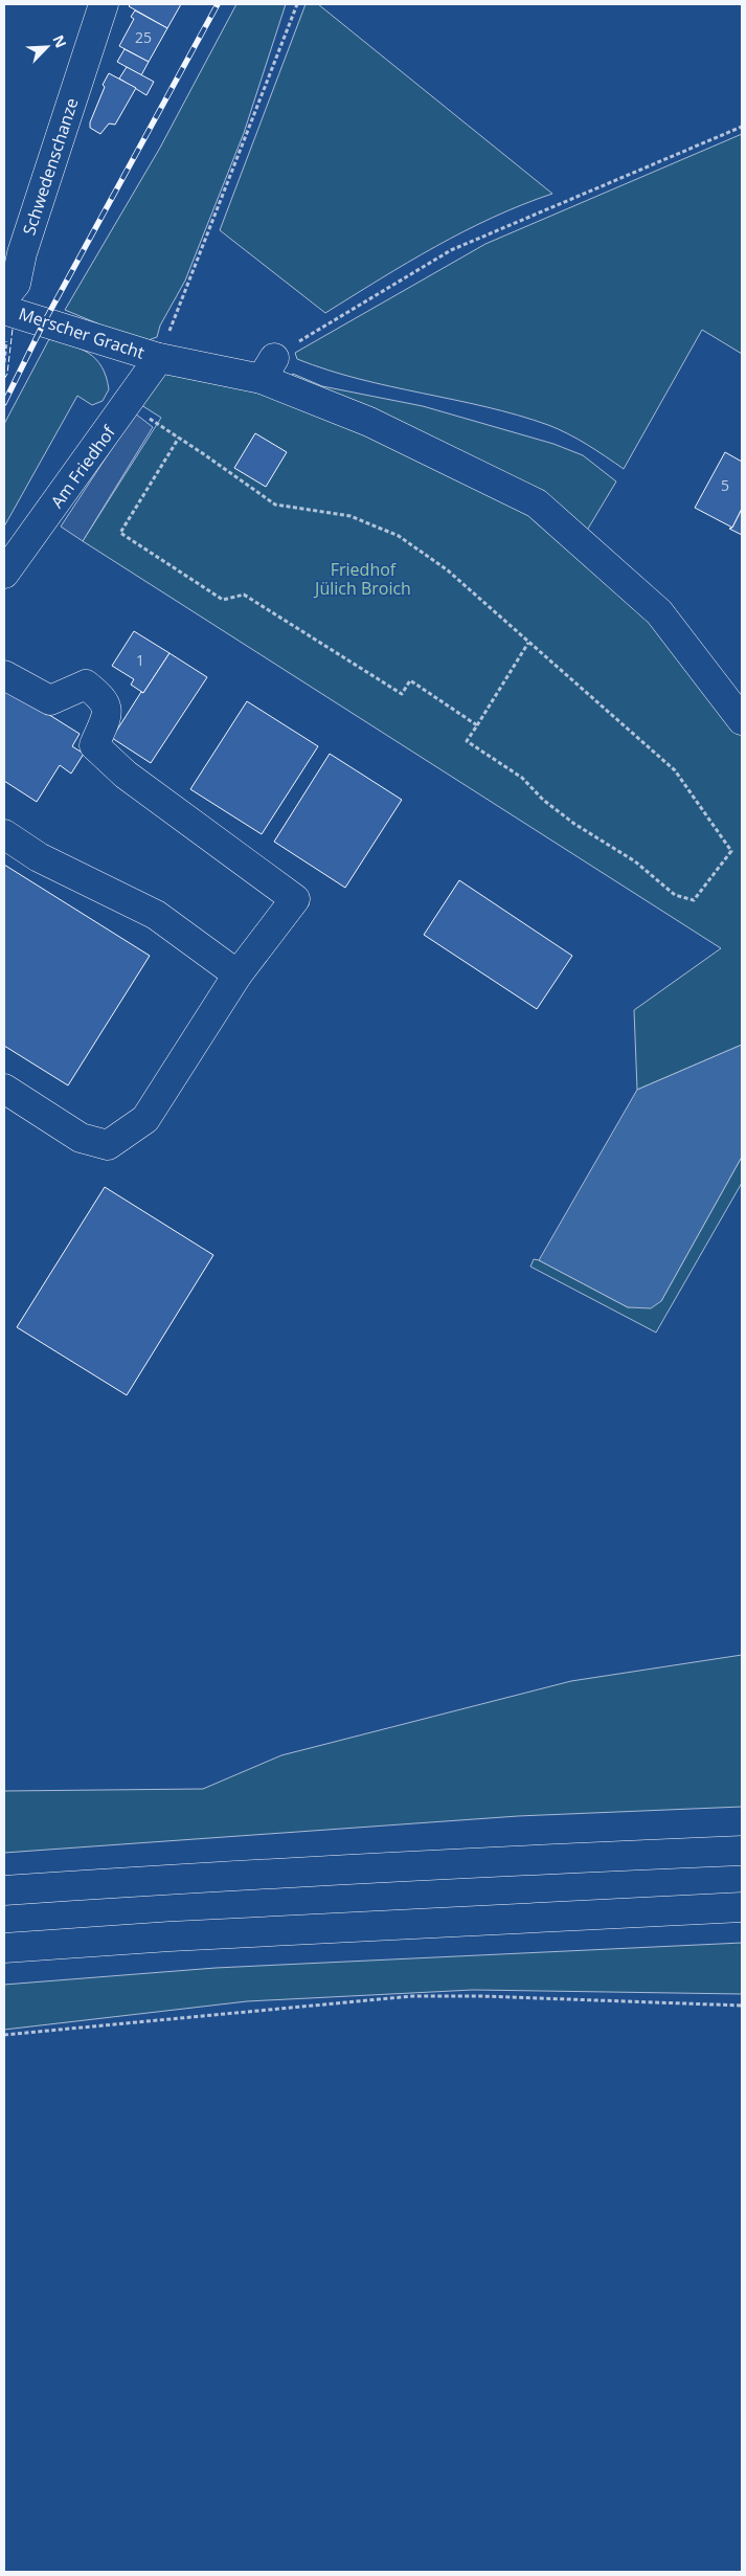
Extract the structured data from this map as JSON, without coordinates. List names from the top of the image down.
{
  "streets": {
    "main road": ["Schwedenschanze", "Merscher Gracht", "Am Friedhof"]
  },
  "crossings": [
    ["Merscher Gracht", "Am Friedhof"]
  ],
  "parks": ["Friedhof Jülich Broich"],
  "house_numbers": ["25", "5", "1"],
  "north": "top right"
}
